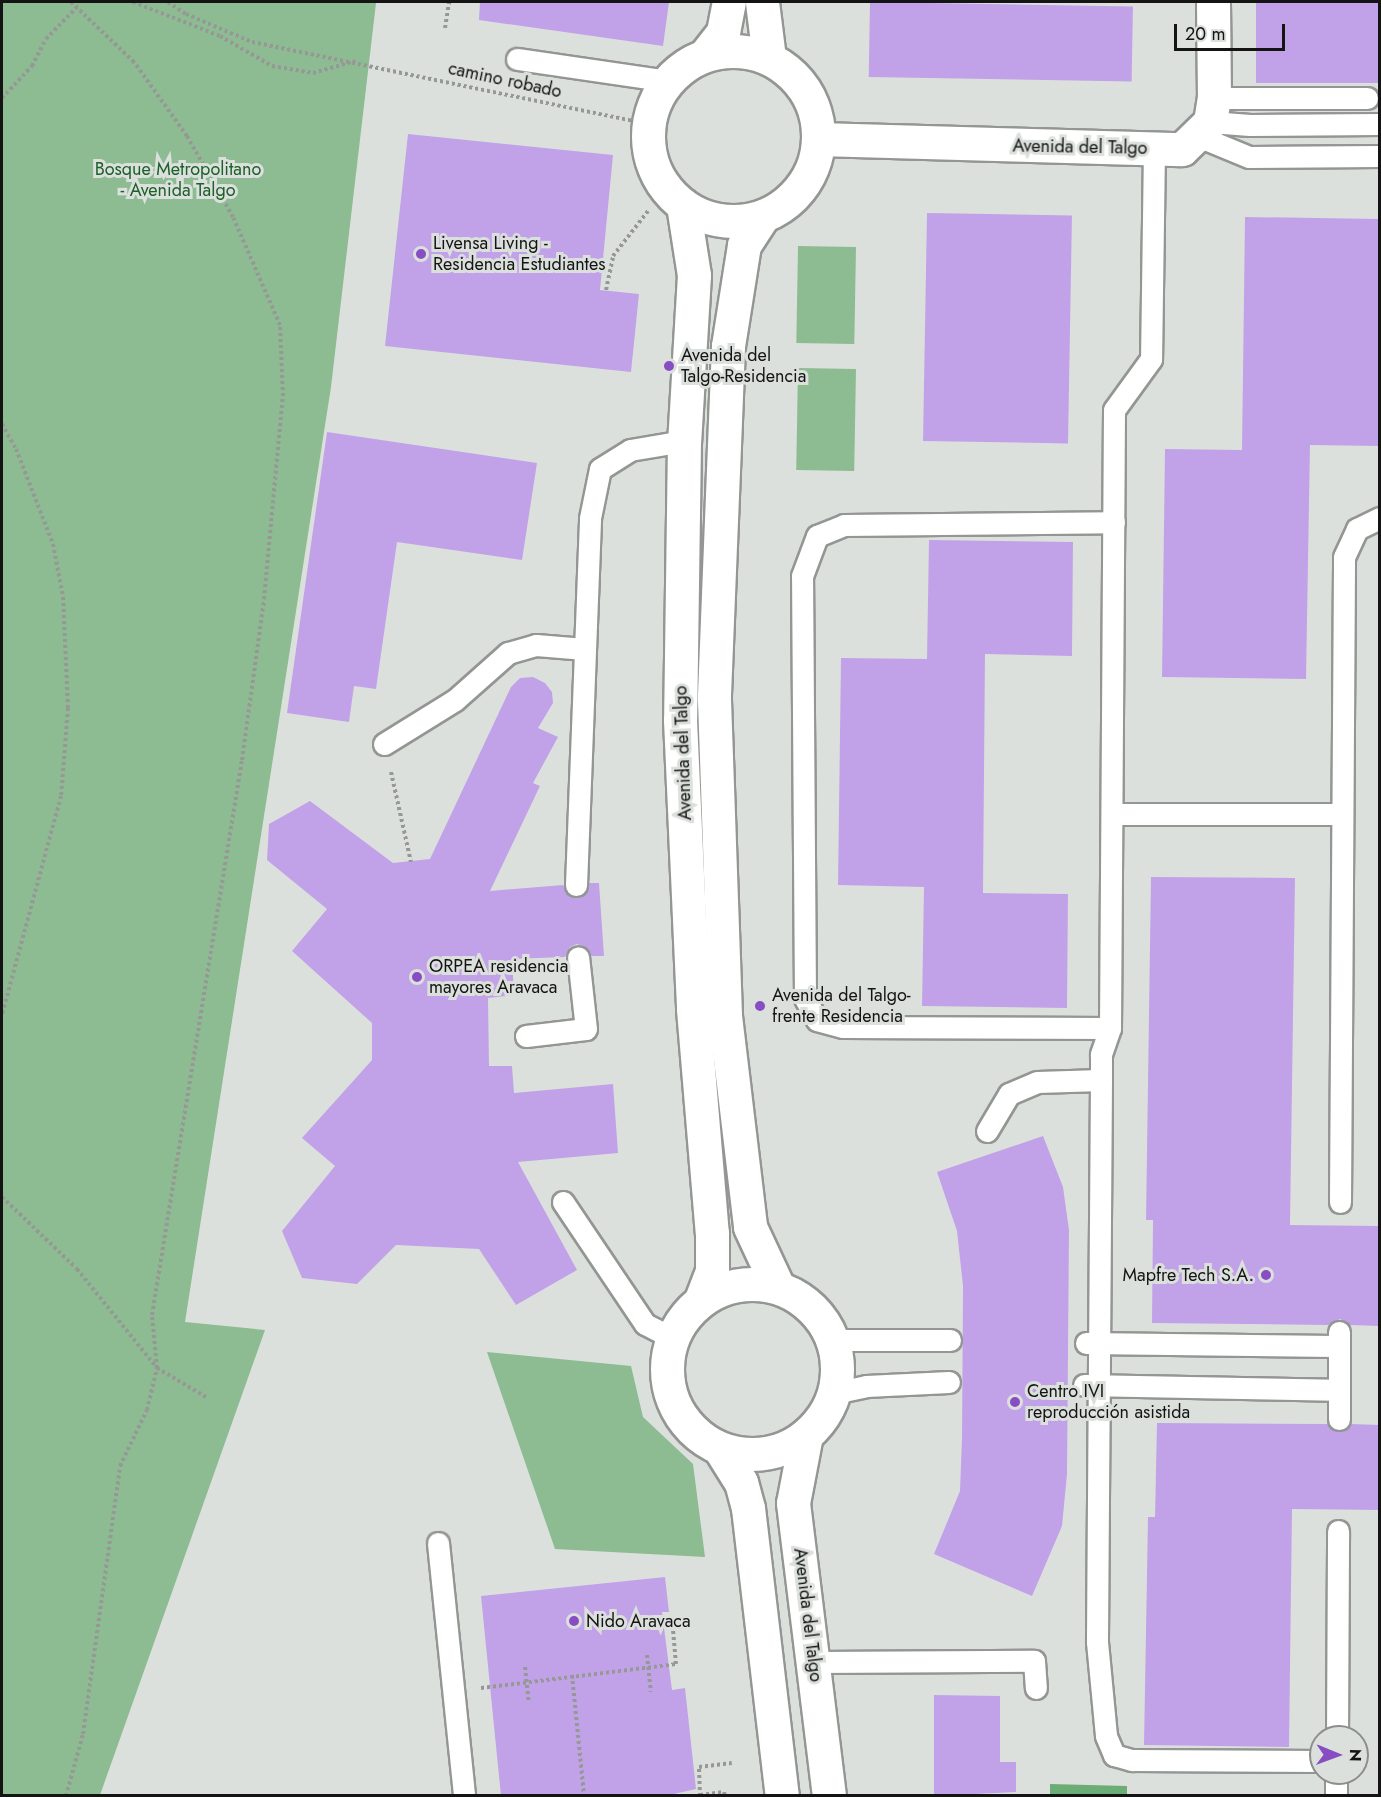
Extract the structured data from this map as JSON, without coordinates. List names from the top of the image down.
{
  "streets": {
    "street": ["Avenida del Talgo"],
    "path": ["camino robado"]
  },
  "crossings": [
    ["camino robado", "Avenida del Talgo"]
  ],
  "parks": ["Bosque Metropolitano - Avenida Talgo"],
  "places": [
    "Livensa Living - Residencia Estudiantes",
    "Avenida del Talgo-Residencia",
    "ORPEA residencia mayores Aravaca",
    "Avenida del Talgo- frente Residencia",
    "Mapfre Tech S.A.",
    "Centro IVI reproducción asistida",
    "Nido Aravaca"
  ],
  "scale_bar": "20 m",
  "north": "right"
}
